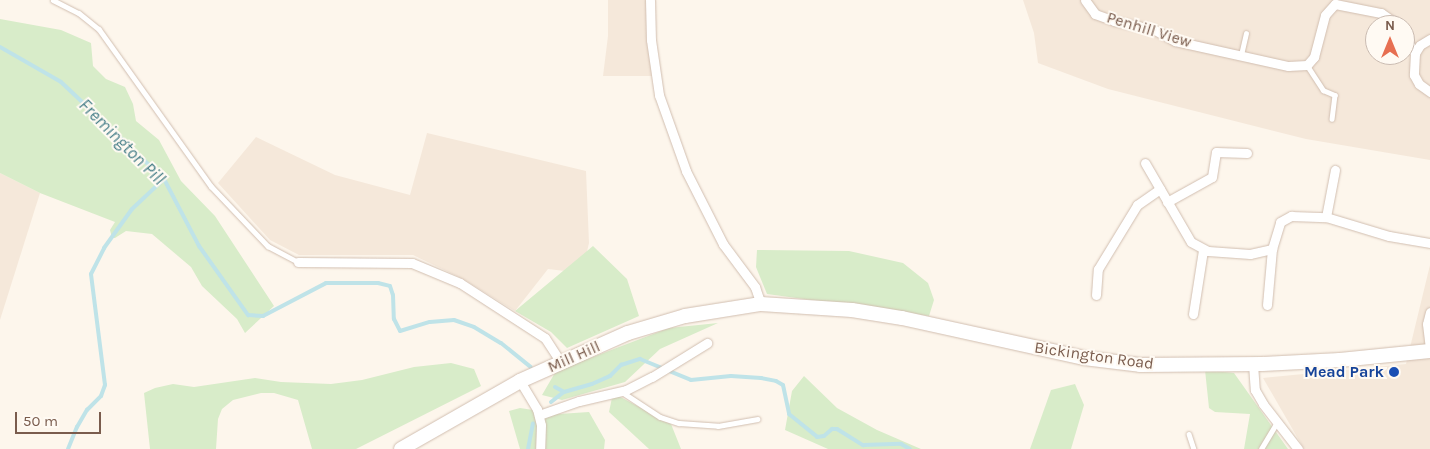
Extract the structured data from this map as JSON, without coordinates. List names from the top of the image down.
{
  "streets": {
    "main road": ["Bickington Road", "Mill Hill"],
    "street": ["Penhill View"]
  },
  "crossings": [
    ["Bickington Road", "Mill Hill"]
  ],
  "water": ["Fremington Pill"],
  "places": ["Mead Park"],
  "scale_bar": "50 m",
  "north": "top"
}
